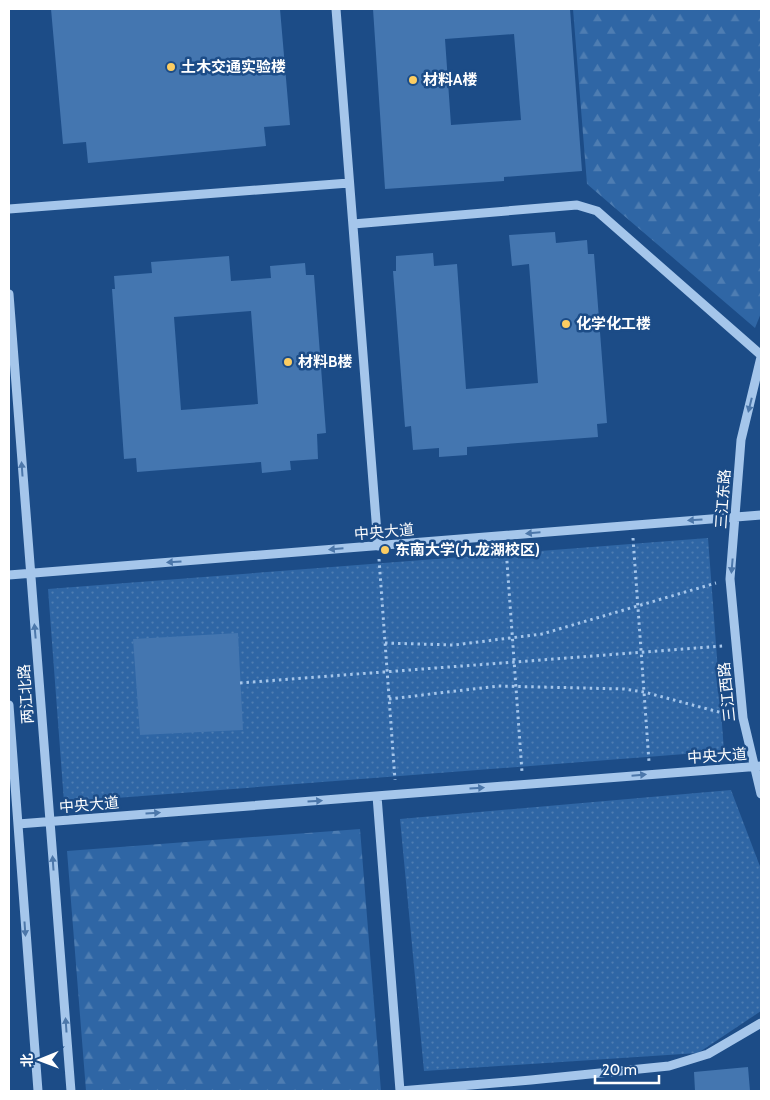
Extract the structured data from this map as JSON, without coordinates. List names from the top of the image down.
{
  "streets": {
    "street": [
      "三江东路",
      "中央大道",
      "三江西路",
      "两江北路"
    ]
  },
  "crossings": [
    ["三江东路", "中央大道"],
    ["三江东路", "三江西路"],
    ["中央大道", "三江西路"],
    ["中央大道", "两江北路"]
  ],
  "one_way": ["三江东路"],
  "places": [
    "土木交通实验楼",
    "材料A楼",
    "化学化工楼",
    "材料B楼",
    "东南大学(九龙湖校区)"
  ],
  "scale_bar": "20 m",
  "north": "left"
}
